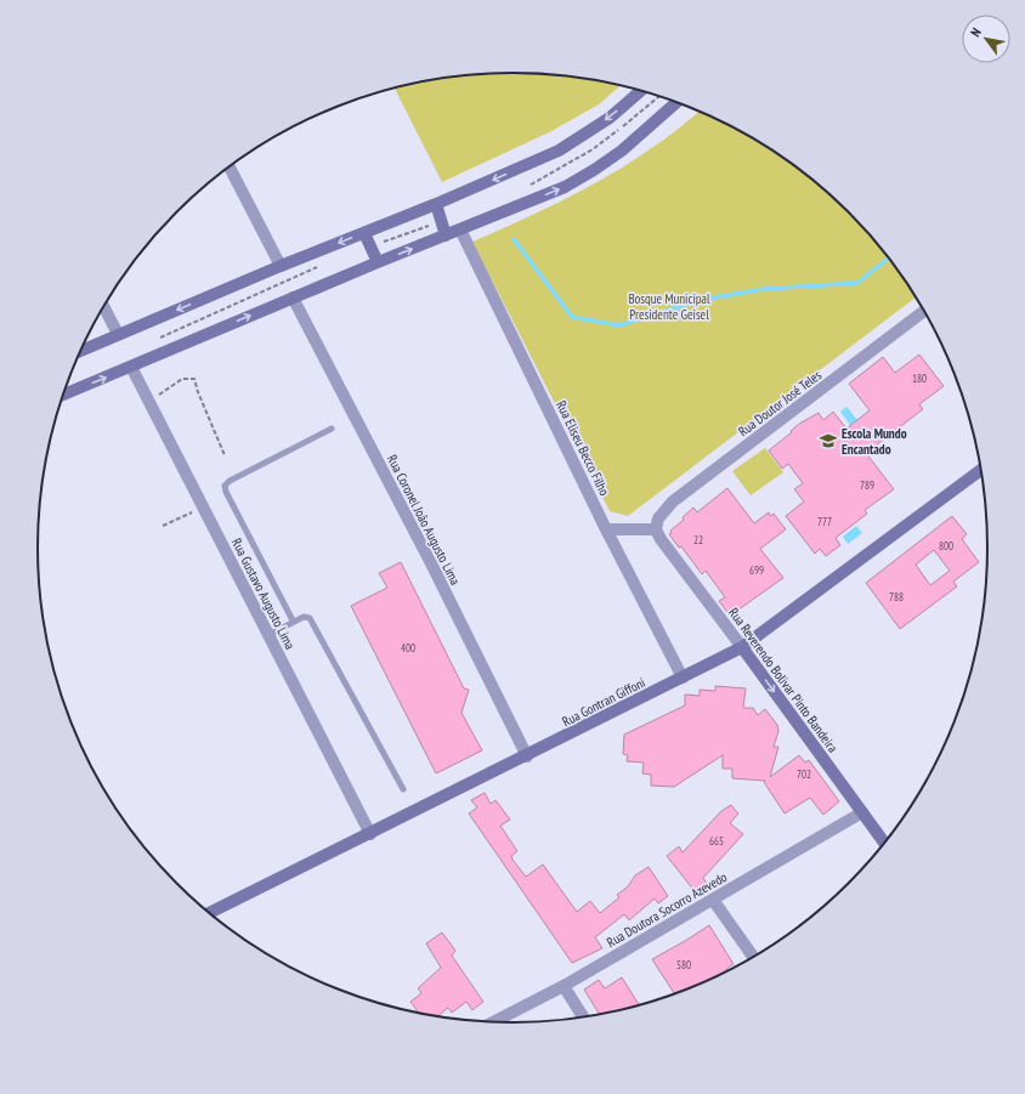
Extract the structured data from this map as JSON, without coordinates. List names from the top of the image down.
{
  "streets": {
    "main road": ["Rua Reverendo Bolivar Pinto Bandeira", "Rua Gontran Giffoni"],
    "street": [
      "Rua Doutor José Teles",
      "Rua Eliseu Becco Filho",
      "Rua Coronel João Augusto Lima",
      "Rua Gustavo Augusto Lima",
      "Rua Doutora Socorro Azevedo"
    ]
  },
  "crossings": [
    ["Rua Doutor José Teles", "Rua Reverendo Bolivar Pinto Bandeira"],
    ["Rua Eliseu Becco Filho", "Rua Gontran Giffoni"],
    ["Rua Coronel João Augusto Lima", "Rua Gontran Giffoni"],
    ["Rua Gustavo Augusto Lima", "Rua Gontran Giffoni"],
    ["Rua Reverendo Bolivar Pinto Bandeira", "Rua Gontran Giffoni"],
    ["Rua Reverendo Bolivar Pinto Bandeira", "Rua Doutora Socorro Azevedo"]
  ],
  "one_way": ["Rua Reverendo Bolivar Pinto Bandeira"],
  "parks": ["Bosque Municipal Presidente Geisel"],
  "places": {
    "school or university": ["Escola Mundo Encantado"]
  },
  "house_numbers": [
    "180",
    "789",
    "777",
    "22",
    "800",
    "699",
    "788",
    "400",
    "702",
    "665",
    "580"
  ],
  "north": "top left"
}
